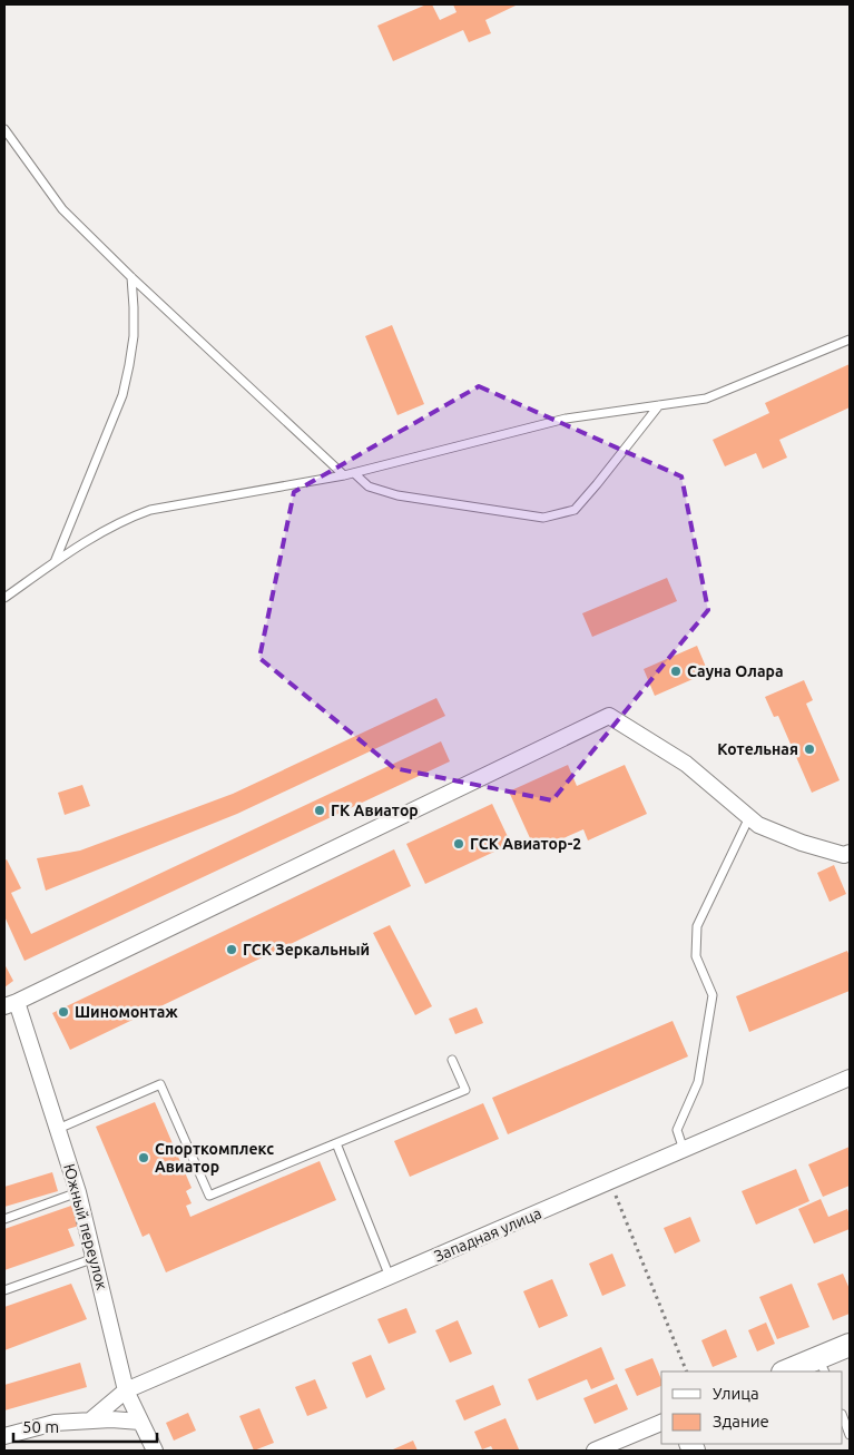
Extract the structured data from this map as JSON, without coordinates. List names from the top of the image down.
{
  "streets": {
    "street": ["Южный переулок", "Западная улица"]
  },
  "crossings": [
    ["Южный переулок", "Западная улица"]
  ],
  "places": [
    "Сауна Олара",
    "Котельная",
    "ГК Авиатор",
    "ГСК Авиатор-2",
    "ГСК Зеркальный",
    "Шиномонтаж",
    "Спорткомплекс Авиатор"
  ],
  "legend": ["Улица", "Здание"],
  "scale_bar": "50 m"
}
